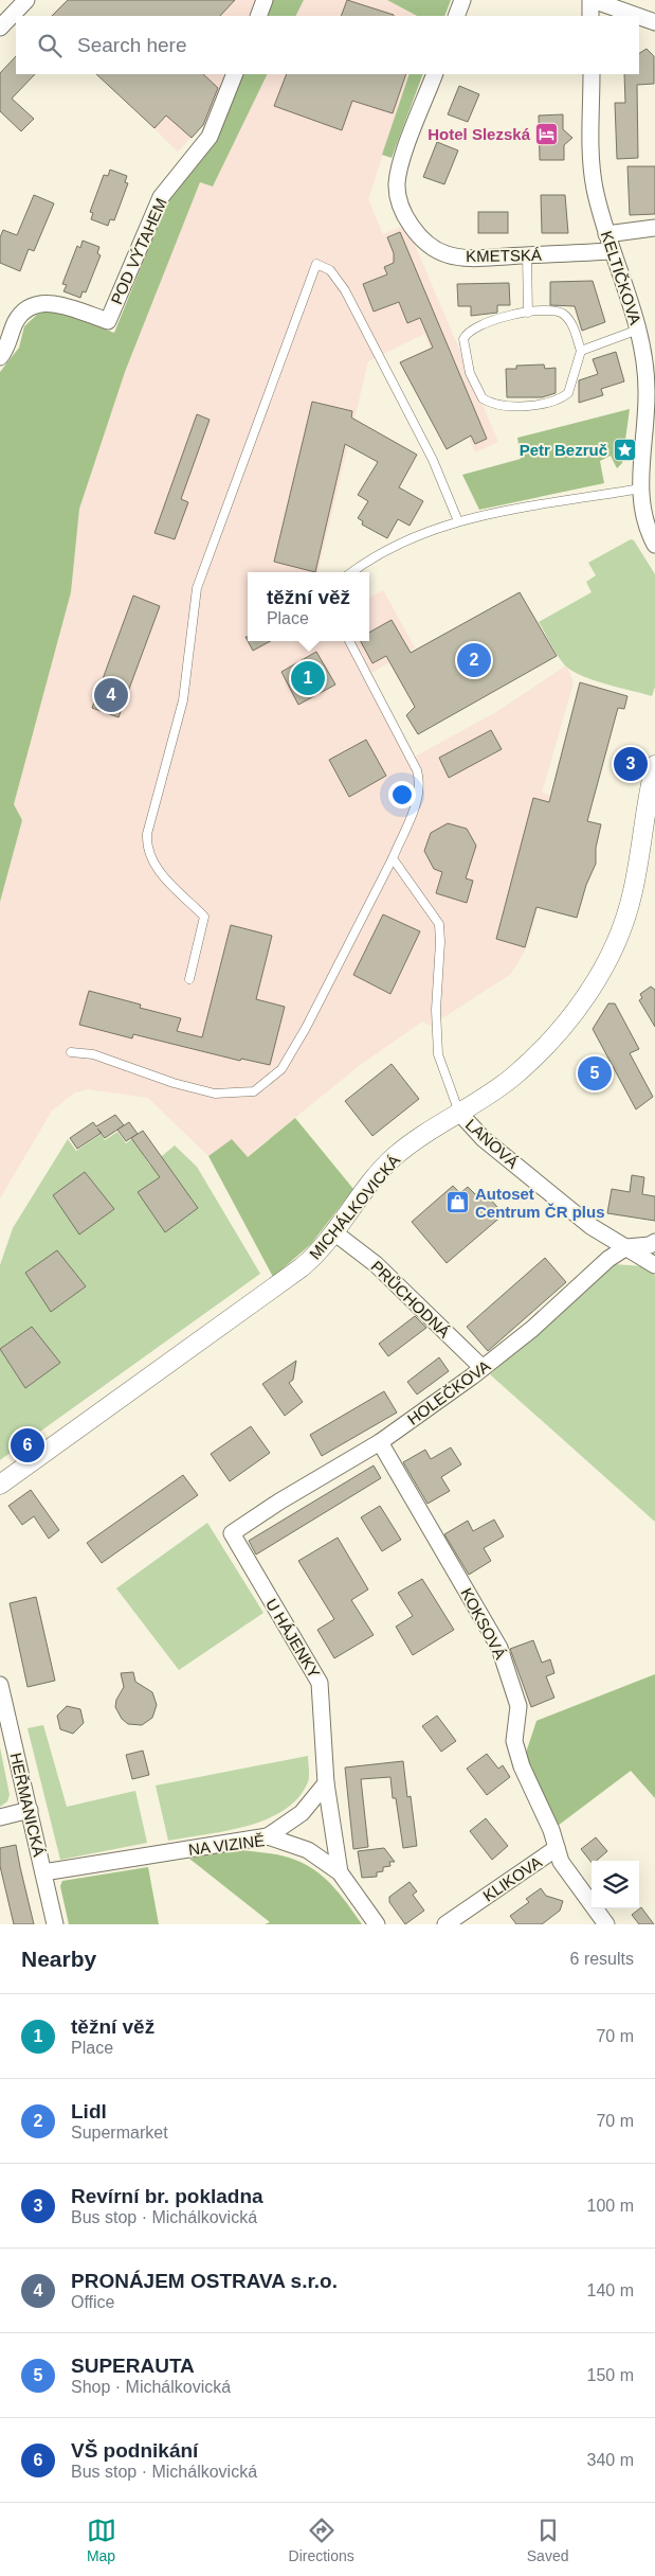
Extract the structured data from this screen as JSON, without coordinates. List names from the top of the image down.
{
  "streets": {
    "street": [
      "POD VÝTAHEM",
      "KMETSKÁ",
      "KELTIČKOVA",
      "LANOVÁ",
      "MICHÁLKOVICKÁ",
      "PRŮCHODNÁ",
      "HOLEČKOVA",
      "KOKSOVÁ",
      "U HÁJENKY",
      "HEŘMANICKÁ",
      "NA VIZINĚ",
      "KLIKOVA"
    ]
  },
  "crossings": [
    ["KMETSKÁ", "KELTIČKOVA"],
    ["LANOVÁ", "MICHÁLKOVICKÁ"],
    ["LANOVÁ", "HOLEČKOVA"],
    ["MICHÁLKOVICKÁ", "PRŮCHODNÁ"],
    ["PRŮCHODNÁ", "HOLEČKOVA"],
    ["HOLEČKOVA", "KOKSOVÁ"],
    ["HOLEČKOVA", "U HÁJENKY"],
    ["KOKSOVÁ", "KLIKOVA"],
    ["U HÁJENKY", "NA VIZINĚ"],
    ["HEŘMANICKÁ", "NA VIZINĚ"]
  ],
  "places": {
    "hotel": ["Hotel Slezská"],
    "place": ["Petr Bezruč"],
    "shop": ["Autoset Centrum ČR plus"]
  },
  "page": {
    "search": "Search here",
    "popup": ["těžní věž", "Place"],
    "pins": [
      "2",
      "1",
      "4",
      "3",
      "5",
      "6"
    ],
    "heading": ["Nearby", "6 results"],
    "list": [
      {
        "mark": "1",
        "name": "těžní věž",
        "note": "Place",
        "value": "70 m"
      },
      {
        "mark": "2",
        "name": "Lidl",
        "note": "Supermarket",
        "value": "70 m"
      },
      {
        "mark": "3",
        "name": "Revírní br. pokladna",
        "note": "Bus stop · Michálkovická",
        "value": "100 m"
      },
      {
        "mark": "4",
        "name": "PRONÁJEM OSTRAVA s.r.o.",
        "note": "Office",
        "value": "140 m"
      },
      {
        "mark": "5",
        "name": "SUPERAUTA",
        "note": "Shop · Michálkovická",
        "value": "150 m"
      },
      {
        "mark": "6",
        "name": "VŠ podnikání",
        "note": "Bus stop · Michálkovická",
        "value": "340 m"
      }
    ],
    "nav": ["Map", "Directions", "Saved"]
  }
}
